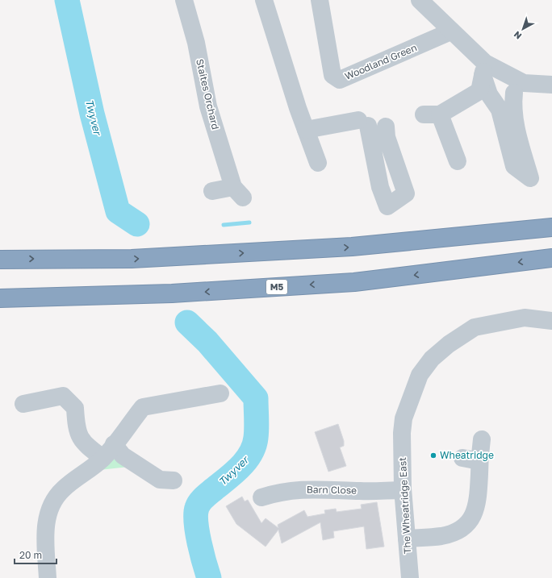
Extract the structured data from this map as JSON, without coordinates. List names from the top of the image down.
{
  "streets": {
    "highway": ["M5"],
    "street": [
      "Woodland Green",
      "Staites Orchard",
      "Barn Close",
      "The Wheatridge East"
    ]
  },
  "crossings": [
    ["Barn Close", "The Wheatridge East"]
  ],
  "water": ["Twyver"],
  "places": ["Wheatridge"],
  "scale_bar": "20 m",
  "north": "bottom left"
}
